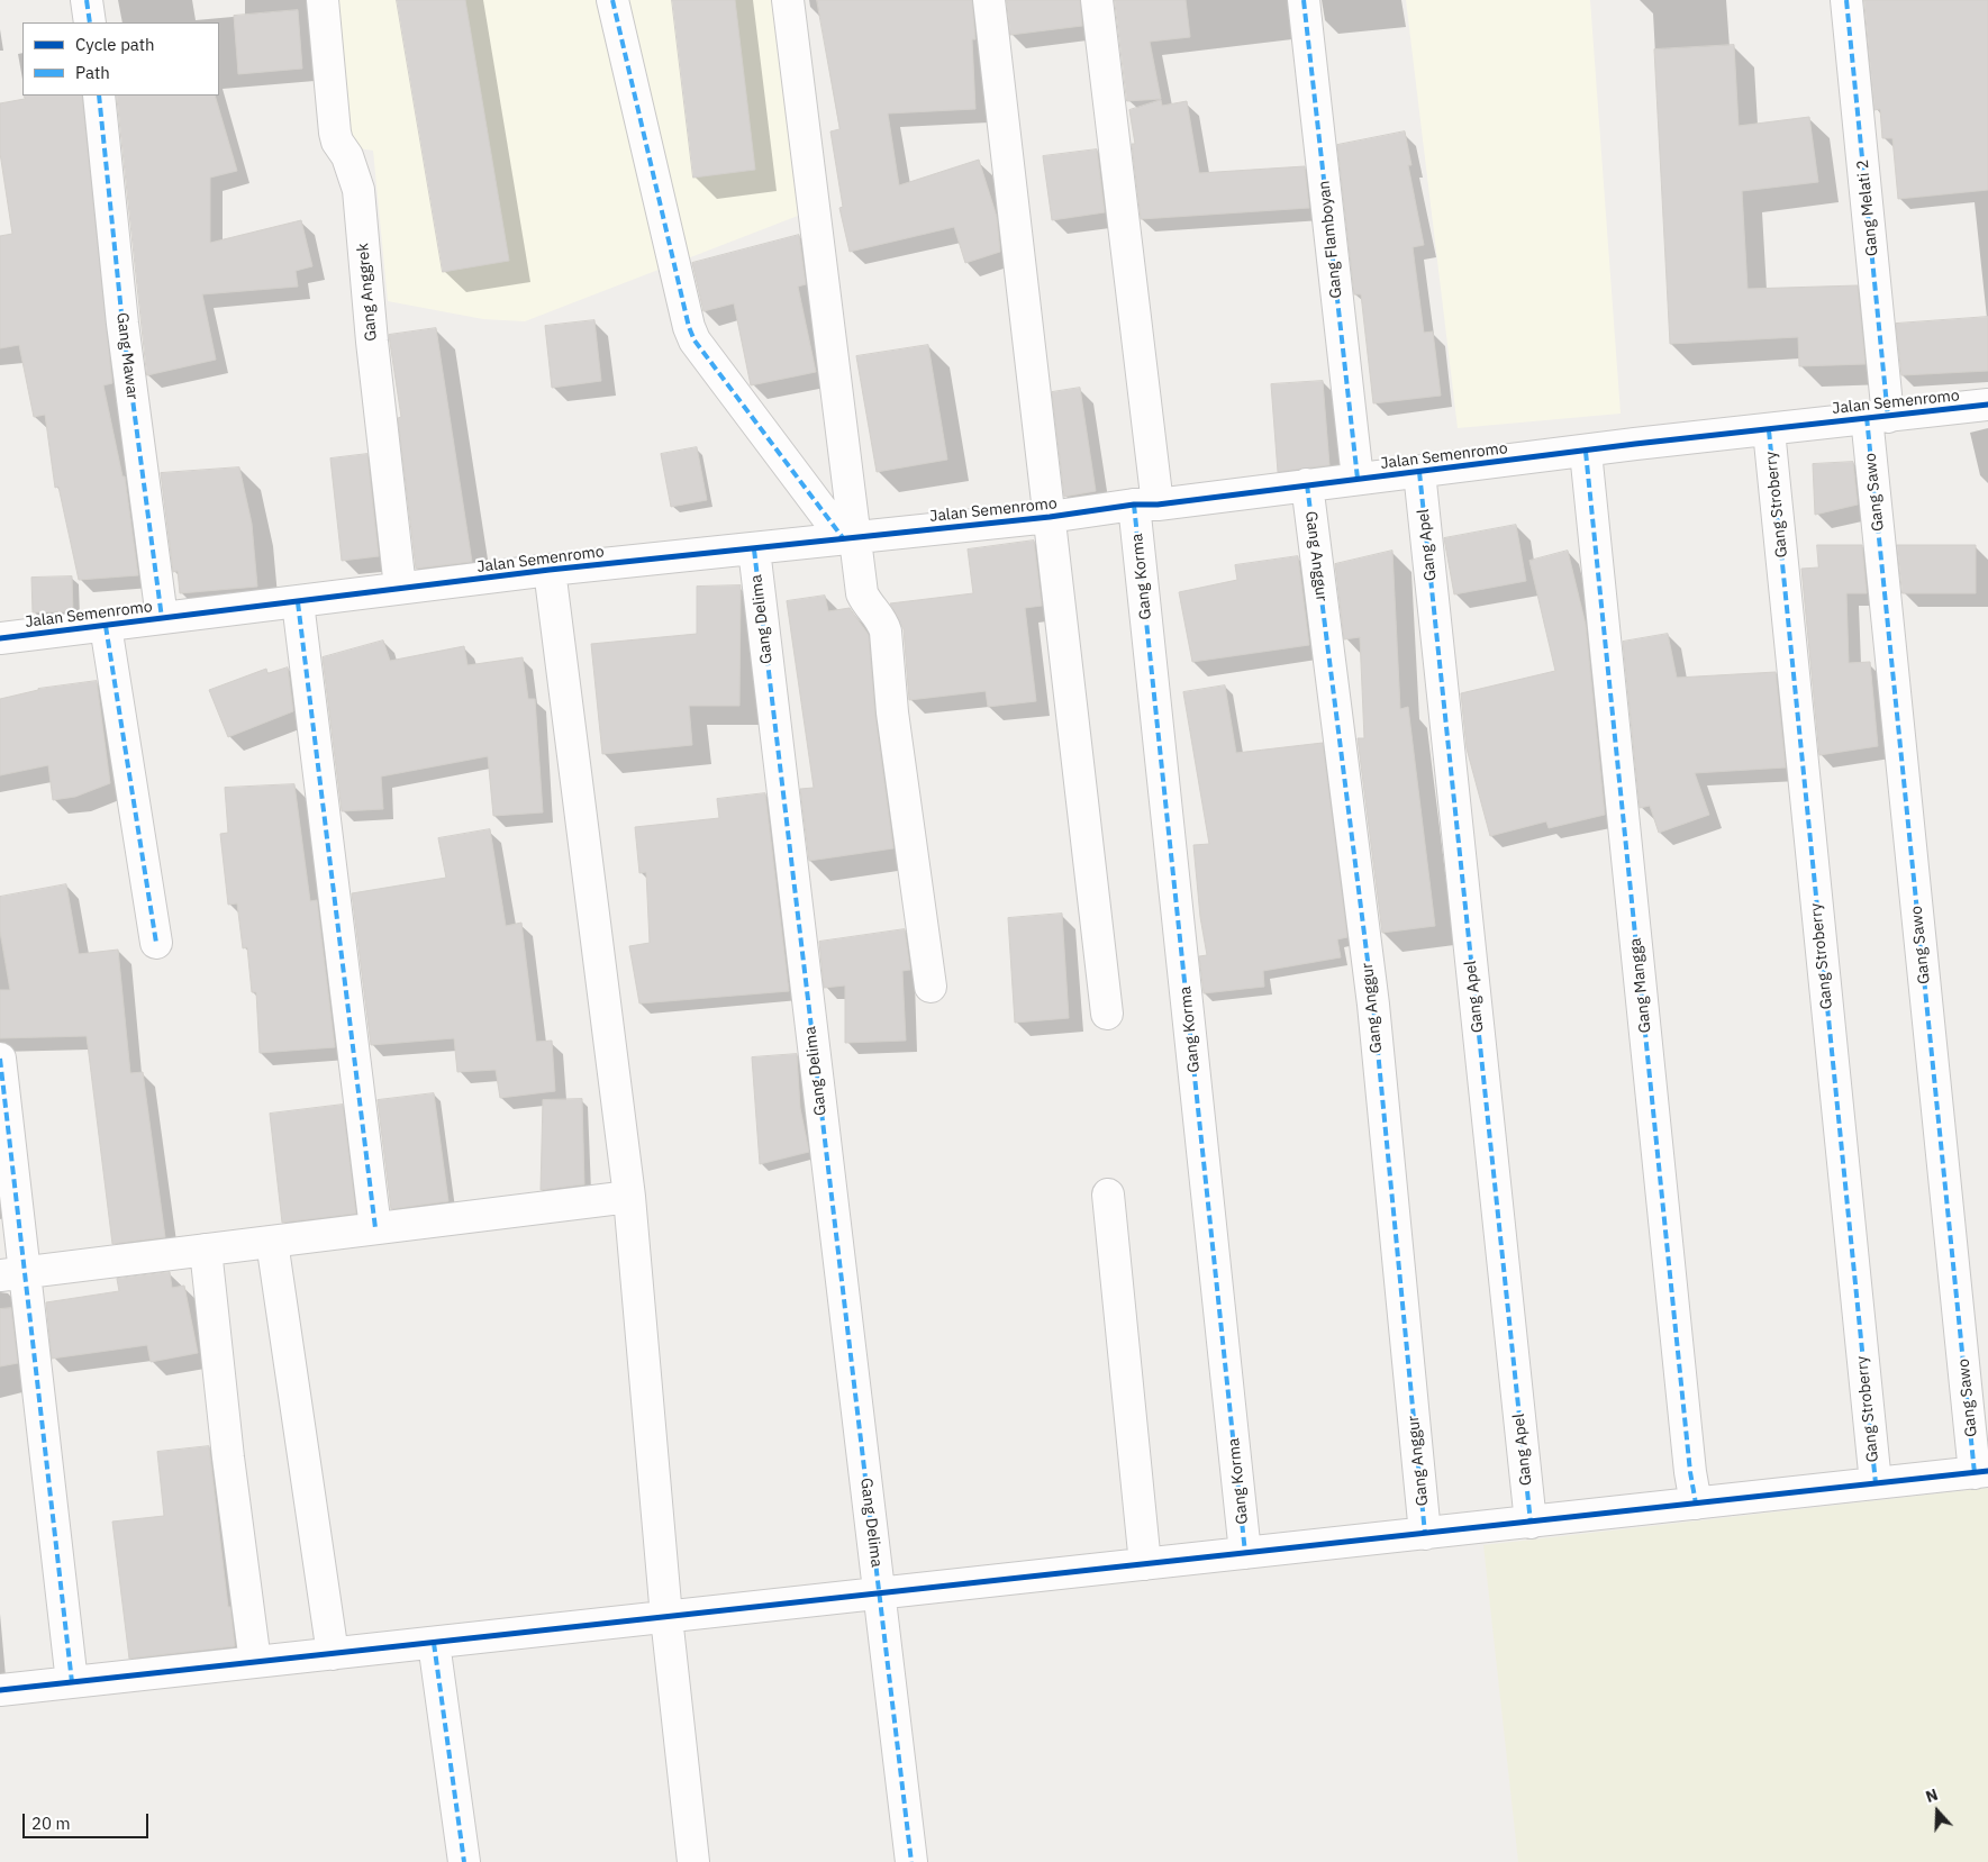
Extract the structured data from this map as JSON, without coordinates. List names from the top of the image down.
{
  "streets": {
    "street": [
      "Gang Melati 2",
      "Gang Flamboyan",
      "Gang Anggrek",
      "Gang Mawar",
      "Jalan Semenromo",
      "Gang Sawo",
      "Gang Stroberry",
      "Gang Apel",
      "Gang Anggur",
      "Gang Korma",
      "Gang Delima",
      "Gang Mangga"
    ]
  },
  "crossings": [
    ["Gang Melati 2", "Jalan Semenromo"],
    ["Gang Melati 2", "Gang Sawo"],
    ["Gang Flamboyan", "Jalan Semenromo"],
    ["Gang Anggrek", "Jalan Semenromo"],
    ["Gang Mawar", "Jalan Semenromo"],
    ["Jalan Semenromo", "Gang Sawo"],
    ["Jalan Semenromo", "Gang Stroberry"],
    ["Jalan Semenromo", "Gang Apel"],
    ["Jalan Semenromo", "Gang Anggur"],
    ["Jalan Semenromo", "Gang Korma"],
    ["Jalan Semenromo", "Gang Delima"],
    ["Jalan Semenromo", "Gang Mangga"]
  ],
  "legend": ["Cycle path", "Path"],
  "scale_bar": "20 m",
  "north": "top"
}
